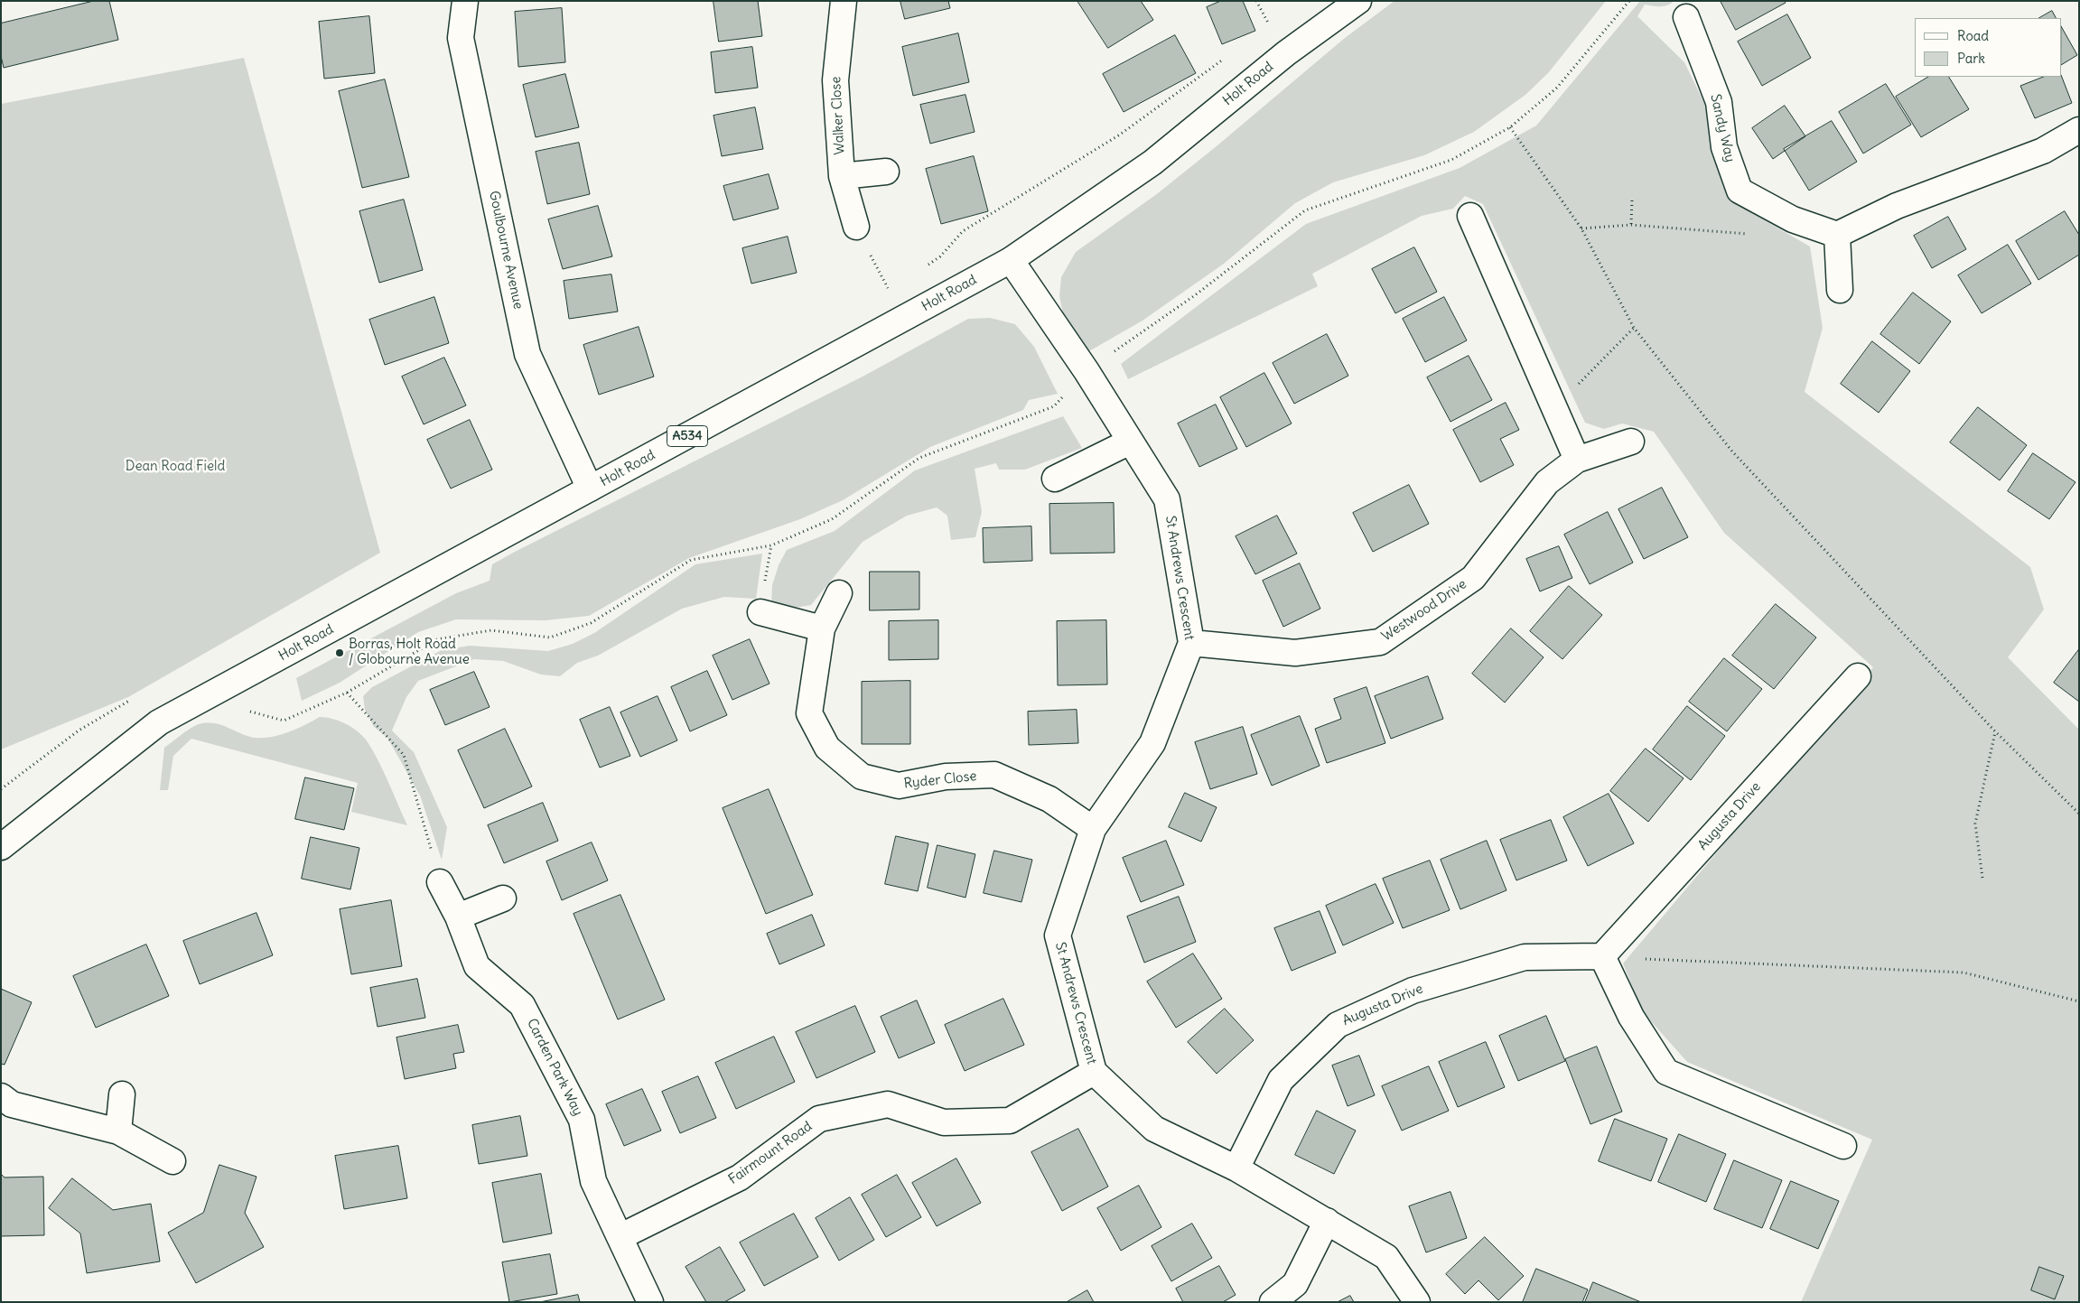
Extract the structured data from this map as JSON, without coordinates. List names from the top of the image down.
{
  "streets": {
    "street": [
      "Holt Road",
      "Walker Close",
      "Sandy Way",
      "Goulbourne Avenue",
      "A534",
      "St Andrews Crescent",
      "Westwood Drive",
      "Ryder Close",
      "Augusta Drive",
      "Carden Park Way",
      "Fairmount Road"
    ]
  },
  "crossings": [
    ["Holt Road", "Goulbourne Avenue"],
    ["Holt Road", "St Andrews Crescent"],
    ["St Andrews Crescent", "Westwood Drive"],
    ["St Andrews Crescent", "Ryder Close"],
    ["St Andrews Crescent", "Augusta Drive"],
    ["St Andrews Crescent", "Fairmount Road"],
    ["Carden Park Way", "Fairmount Road"]
  ],
  "parks": ["Dean Road Field"],
  "places": ["Borras, Holt Road / Globourne Avenue"],
  "legend": ["Road", "Park"]
}
